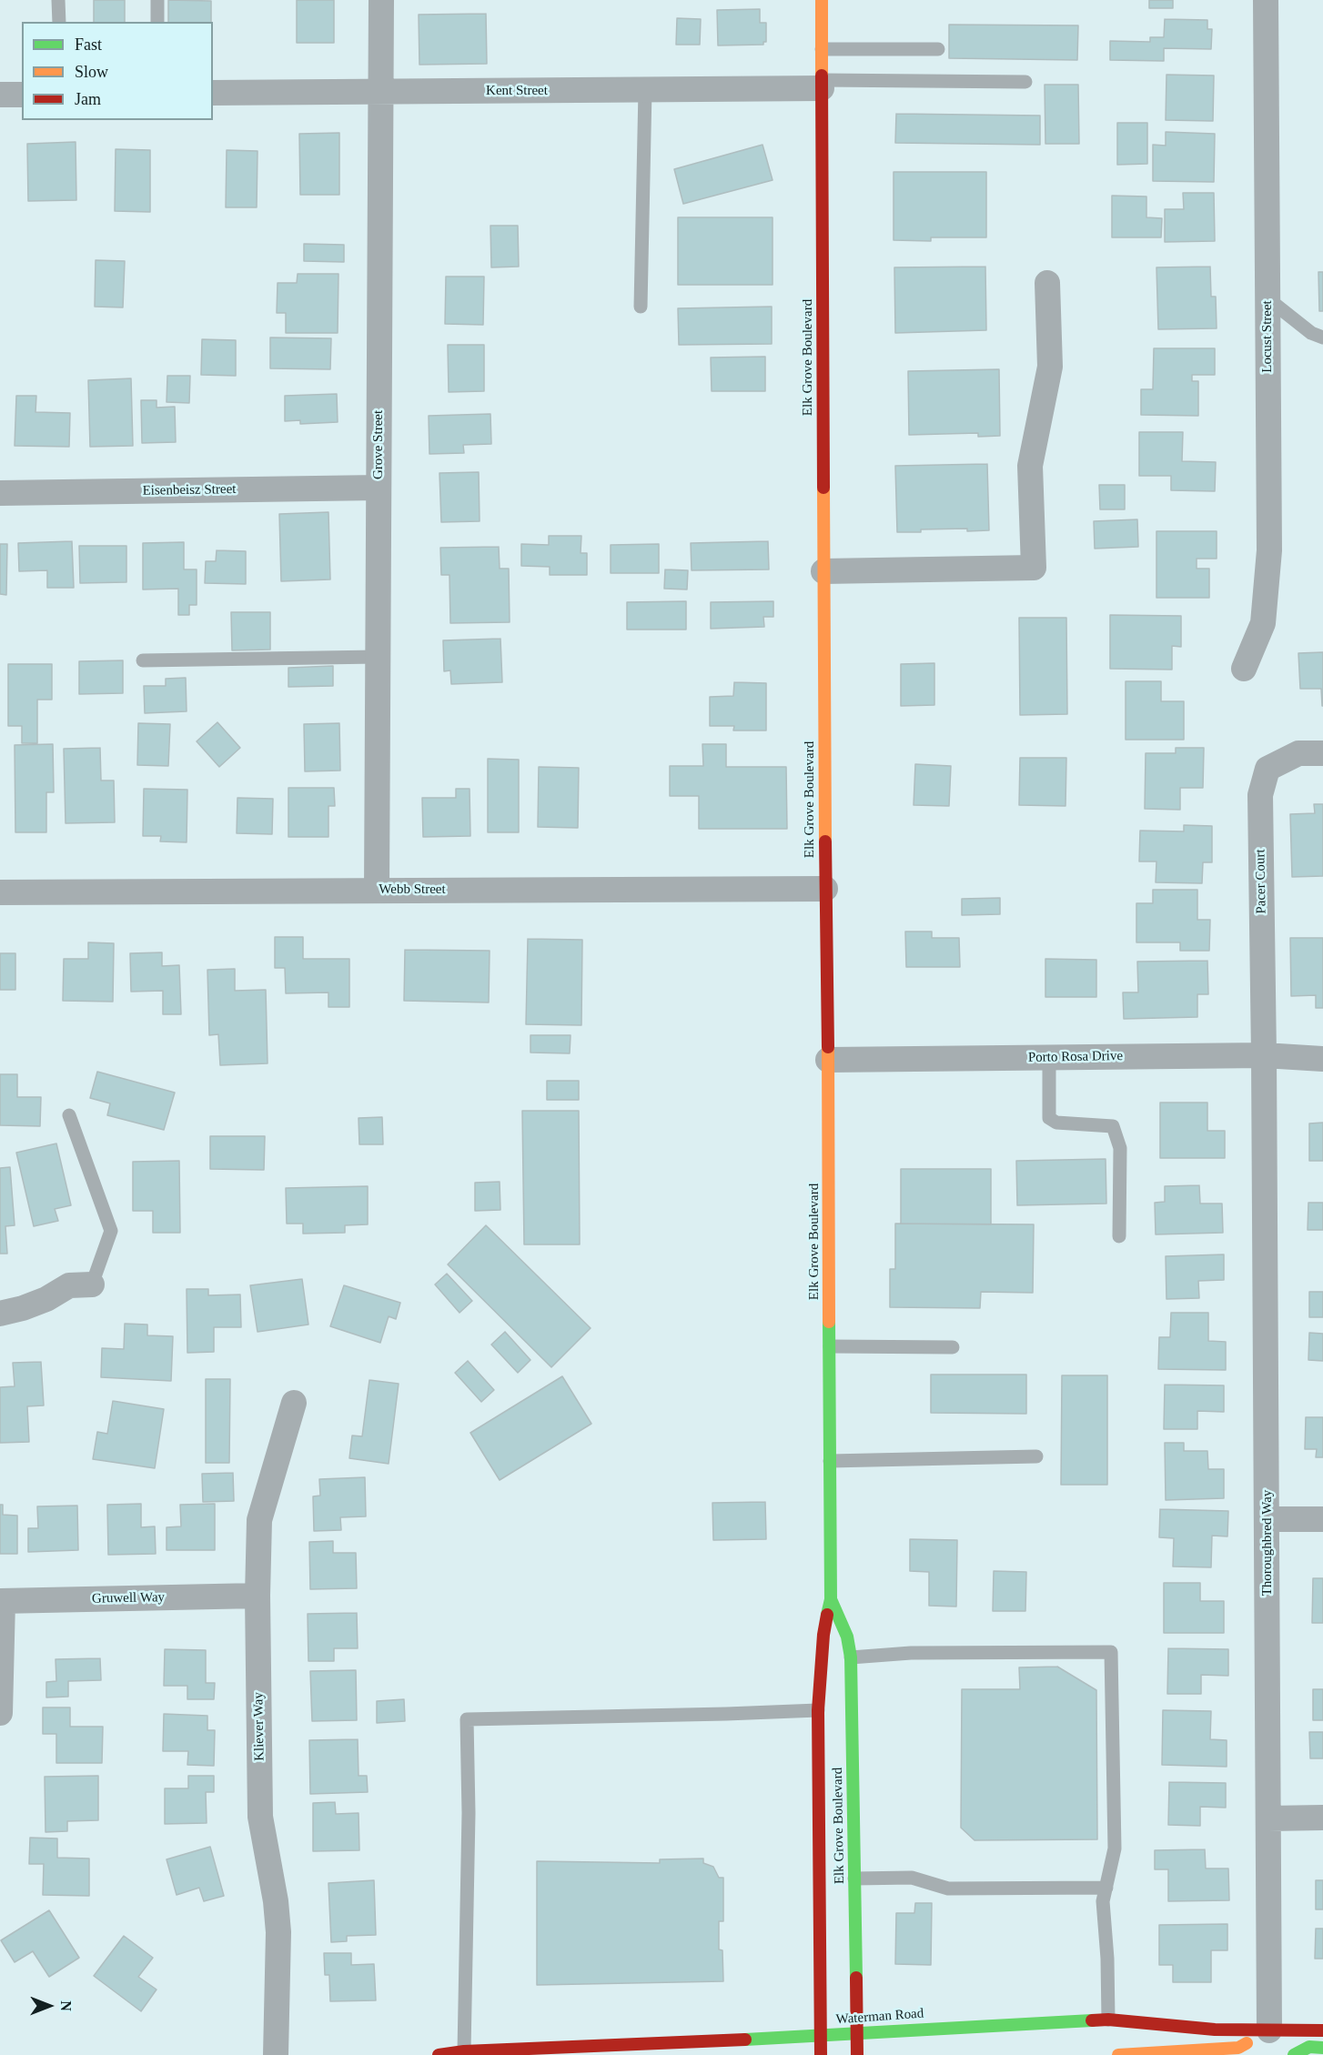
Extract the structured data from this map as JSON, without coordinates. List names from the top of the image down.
{
  "streets": {
    "main road": ["Elk Grove Boulevard", "Waterman Road"],
    "street": [
      "Kent Street",
      "Locust Street",
      "Grove Street",
      "Eisenbeisz Street",
      "Pacer Court",
      "Webb Street",
      "Porto Rosa Drive",
      "Thoroughbred Way",
      "Gruwell Way",
      "Kliever Way"
    ]
  },
  "crossings": [
    ["Kent Street", "Elk Grove Boulevard"],
    ["Kent Street", "Grove Street"],
    ["Elk Grove Boulevard", "Webb Street"],
    ["Elk Grove Boulevard", "Porto Rosa Drive"],
    ["Elk Grove Boulevard", "Waterman Road"],
    ["Grove Street", "Eisenbeisz Street"],
    ["Grove Street", "Webb Street"],
    ["Pacer Court", "Porto Rosa Drive"],
    ["Pacer Court", "Thoroughbred Way"],
    ["Porto Rosa Drive", "Thoroughbred Way"],
    ["Thoroughbred Way", "Waterman Road"],
    ["Gruwell Way", "Kliever Way"]
  ],
  "legend": ["Fast", "Slow", "Jam"],
  "north": "right"
}
